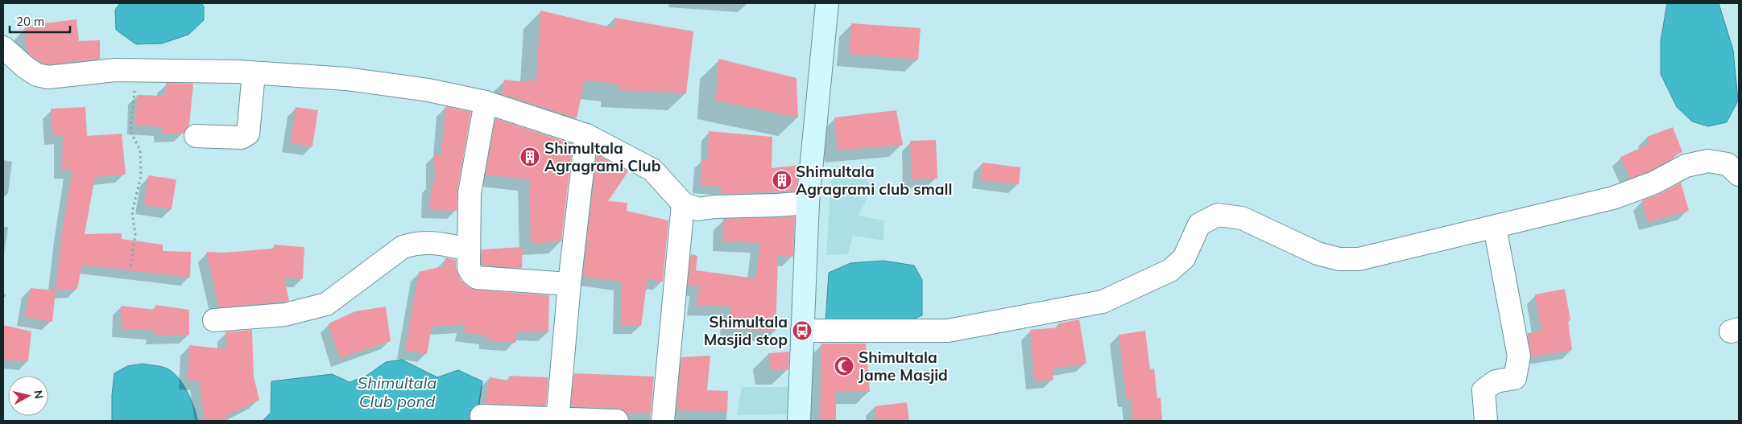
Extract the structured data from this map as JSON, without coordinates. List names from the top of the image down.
{
  "water": ["Shimultala Club pond"],
  "places": {
    "building": ["Shimultala Agragrami Club", "Shimultala Agragrami club small"],
    "bus stop": ["Shimultala Masjid stop"],
    "mosque": ["Shimultala Jame Masjid"]
  },
  "scale_bar": "20 m",
  "north": "right"
}
